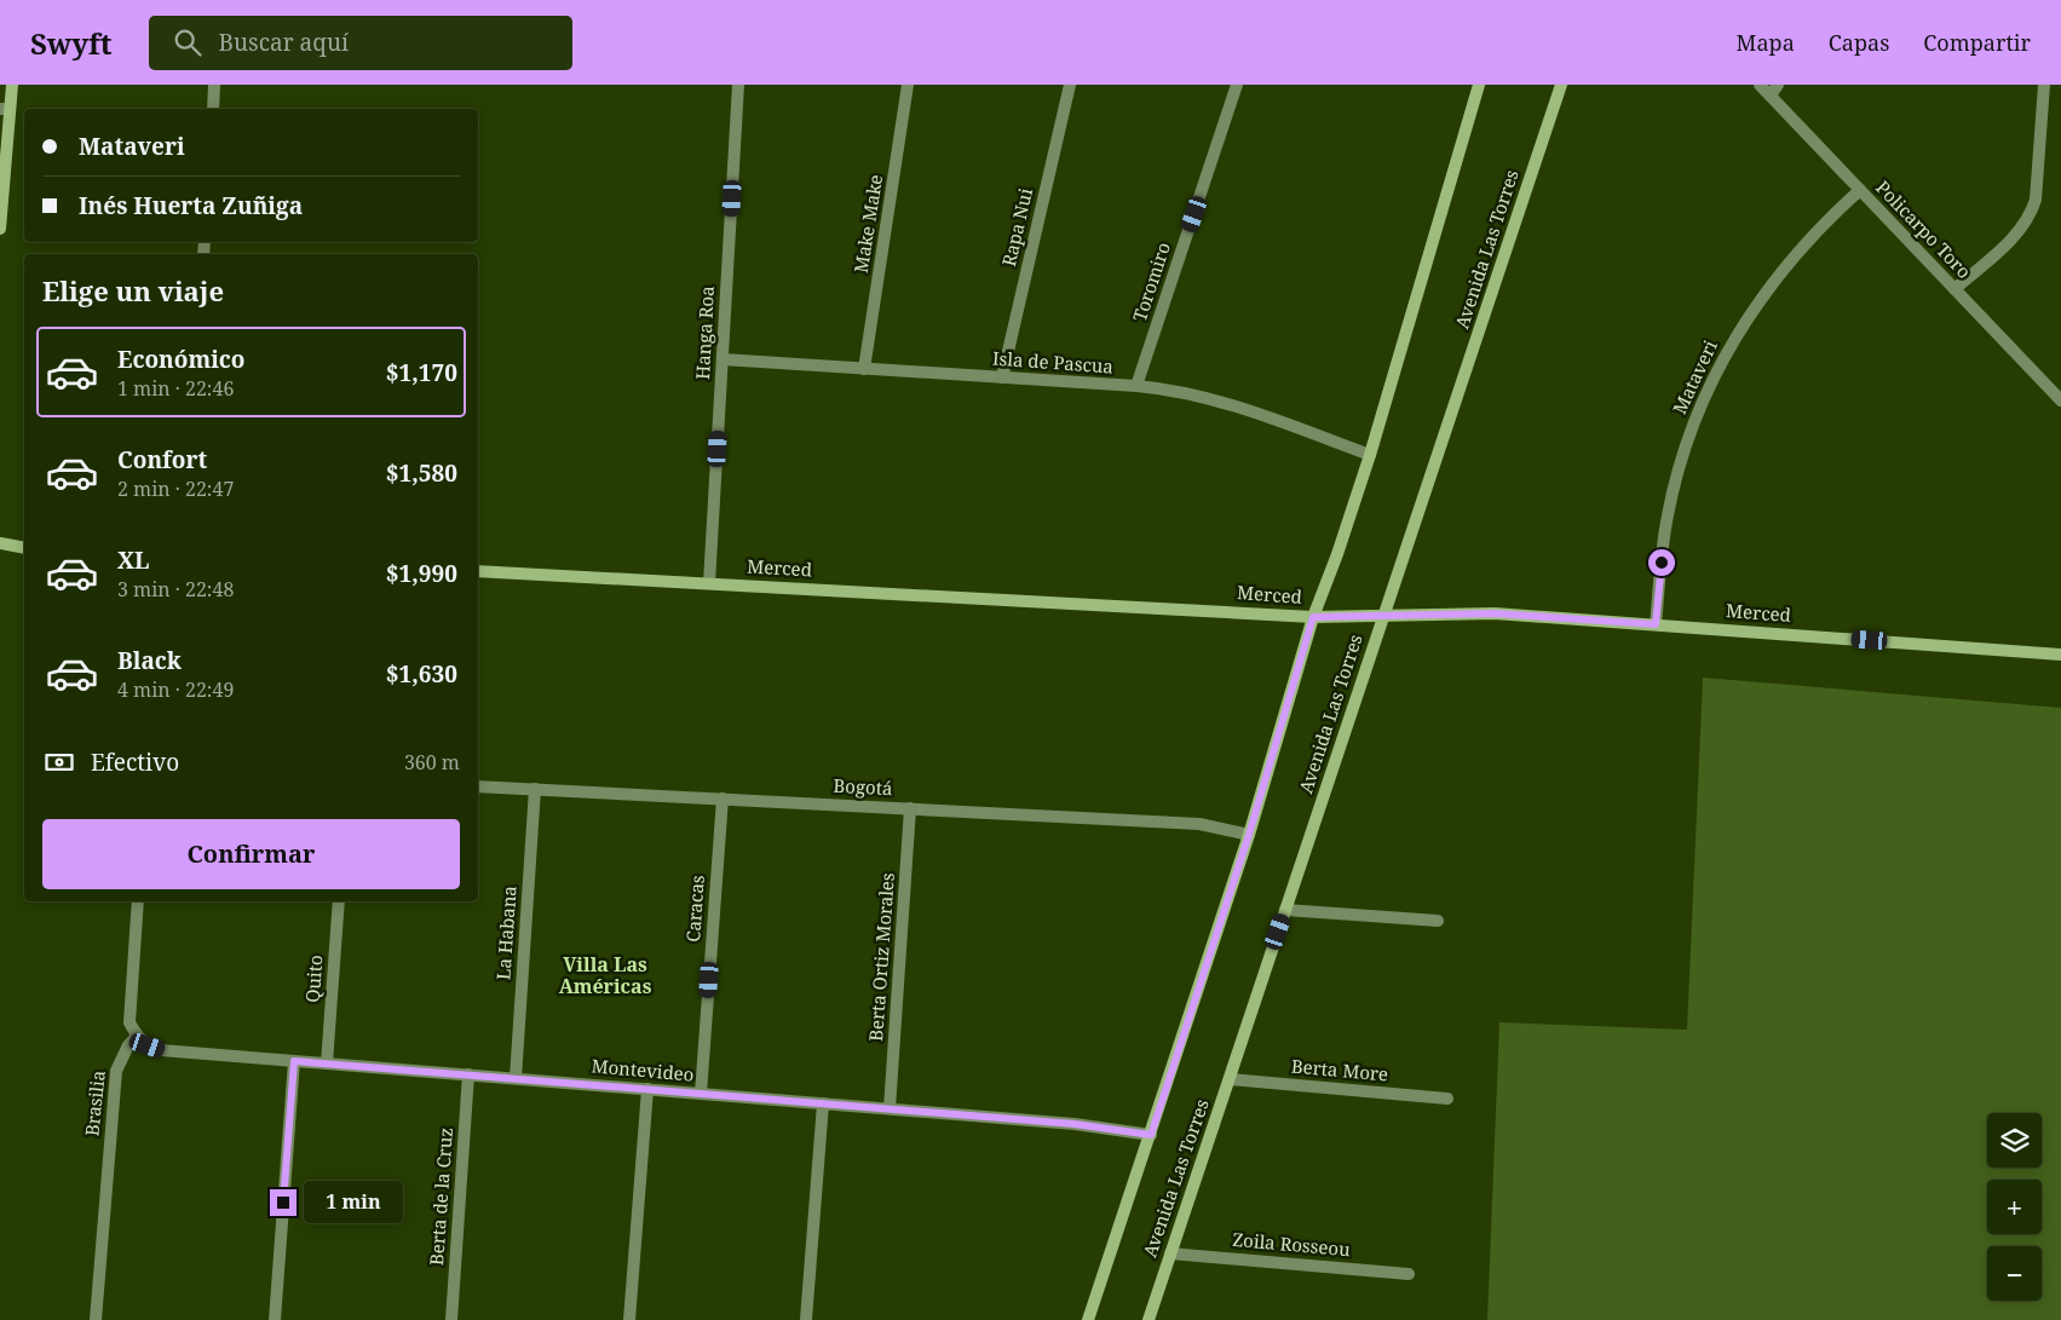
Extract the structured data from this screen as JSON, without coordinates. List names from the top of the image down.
{
  "streets": {
    "main road": ["Avenida Las Torres", "Merced"],
    "street": [
      "Make Make",
      "Rapa Nui",
      "Policarpo Toro",
      "Toromiro",
      "Hanga Roa",
      "Isla de Pascua",
      "Mataveri",
      "Bogotá",
      "Caracas",
      "La Habana",
      "Berta Ortiz Morales",
      "Quito",
      "Montevideo",
      "Berta More",
      "Brasilia",
      "Berta de la Cruz",
      "Zoila Rosseou"
    ]
  },
  "crossings": [
    ["Make Make", "Isla de Pascua"],
    ["Rapa Nui", "Isla de Pascua"],
    ["Policarpo Toro", "Mataveri"],
    ["Avenida Las Torres", "Isla de Pascua"],
    ["Avenida Las Torres", "Merced"],
    ["Avenida Las Torres", "Bogotá"],
    ["Avenida Las Torres", "Montevideo"],
    ["Avenida Las Torres", "Berta More"],
    ["Avenida Las Torres", "Zoila Rosseou"],
    ["Toromiro", "Isla de Pascua"],
    ["Hanga Roa", "Isla de Pascua"],
    ["Hanga Roa", "Merced"],
    ["Mataveri", "Merced"],
    ["Bogotá", "Caracas"],
    ["Bogotá", "La Habana"],
    ["Bogotá", "Berta Ortiz Morales"],
    ["Caracas", "Montevideo"],
    ["La Habana", "Montevideo"],
    ["Berta Ortiz Morales", "Montevideo"],
    ["Quito", "Montevideo"],
    ["Montevideo", "Brasilia"],
    ["Montevideo", "Berta de la Cruz"]
  ],
  "districts": ["Villa Las Américas"],
  "page": {
    "header": "Swyft",
    "search": "Buscar aquí",
    "nav": ["Mapa", "Capas", "Compartir"],
    "banner": ["Mataveri", "Inés Huerta Zuñiga"],
    "heading": "Elige un viaje",
    "list": [
      {
        "name": "Económico",
        "note": "1 min · 22:46",
        "value": "$1,170"
      },
      {
        "name": "Confort",
        "note": "2 min · 22:47",
        "value": "$1,580"
      },
      {
        "name": "XL",
        "note": "3 min · 22:48",
        "value": "$1,990"
      },
      {
        "name": "Black",
        "note": "4 min · 22:49",
        "value": "$1,630"
      }
    ],
    "pay": ["Efectivo", "360 m"],
    "buttons": "Confirmar",
    "map_buttons": ["+", "−"],
    "bubble": "1 min"
  }
}
